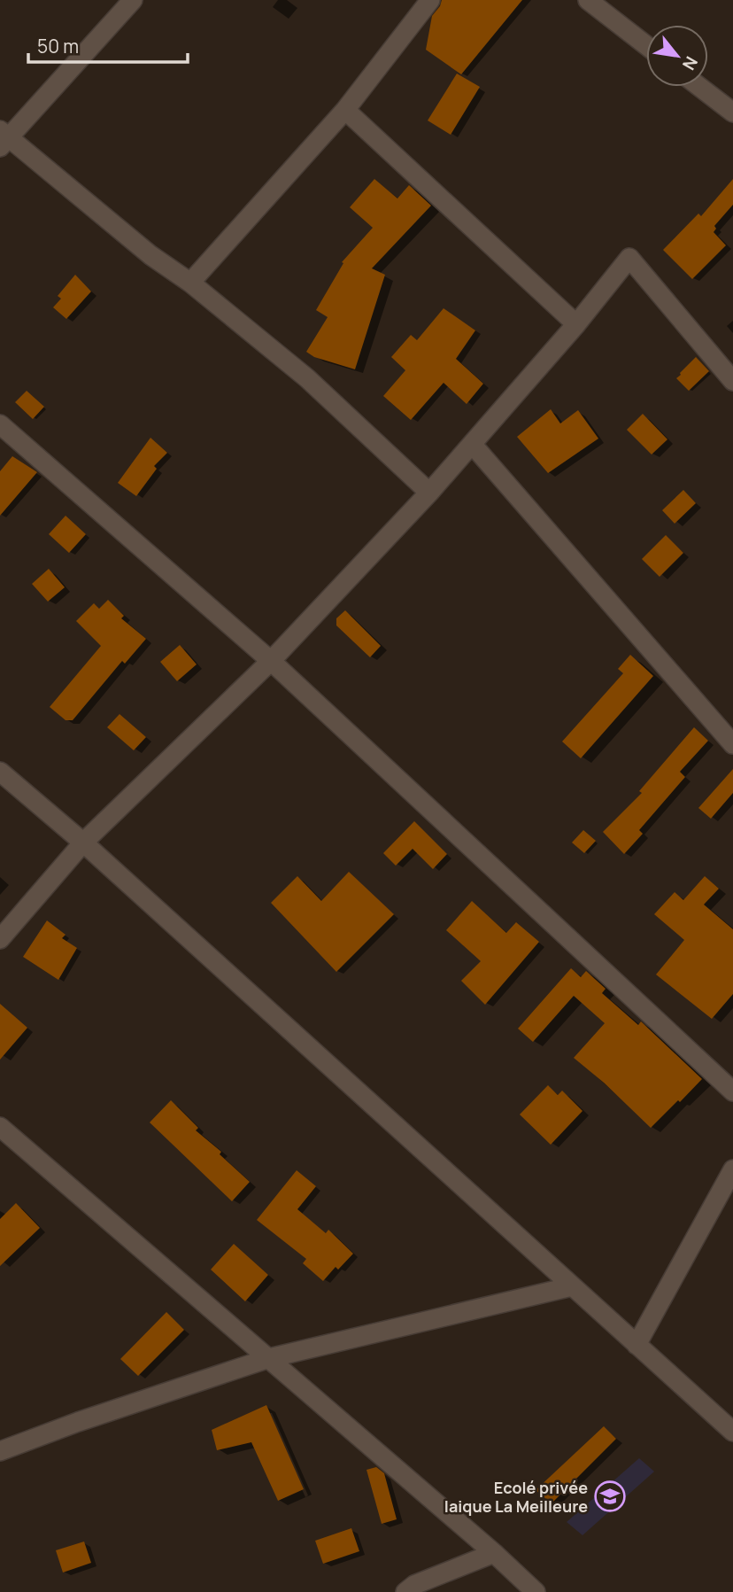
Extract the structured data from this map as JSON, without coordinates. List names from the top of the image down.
{
  "places": {
    "school or university": ["Ecolé privée laique La Meilleure"]
  },
  "scale_bar": "50 m",
  "north": "bottom right"
}
